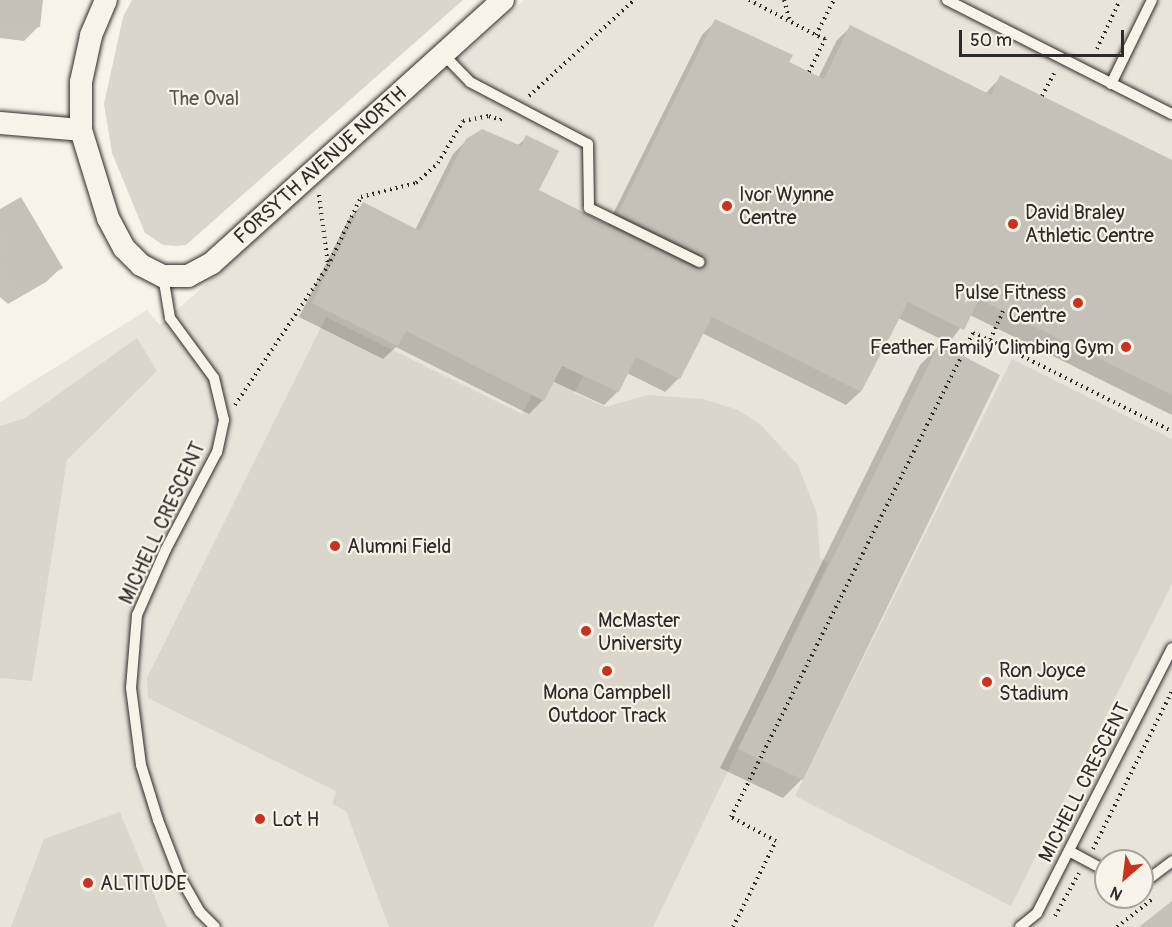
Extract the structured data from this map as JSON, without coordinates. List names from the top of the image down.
{
  "streets": {
    "street": ["FORSYTH AVENUE NORTH"],
    "lane": ["MICHELL CRESCENT"]
  },
  "crossings": [
    ["FORSYTH AVENUE NORTH", "MICHELL CRESCENT"]
  ],
  "parks": ["The Oval"],
  "places": [
    "Ivor Wynne Centre",
    "David Braley Athletic Centre",
    "Pulse Fitness Centre",
    "Feather Family Climbing Gym",
    "Alumni Field",
    "McMaster University",
    "Mona Campbell Outdoor Track",
    "Ron Joyce Stadium",
    "Lot H",
    "ALTITUDE"
  ],
  "scale_bar": "50 m",
  "north": "bottom left"
}
